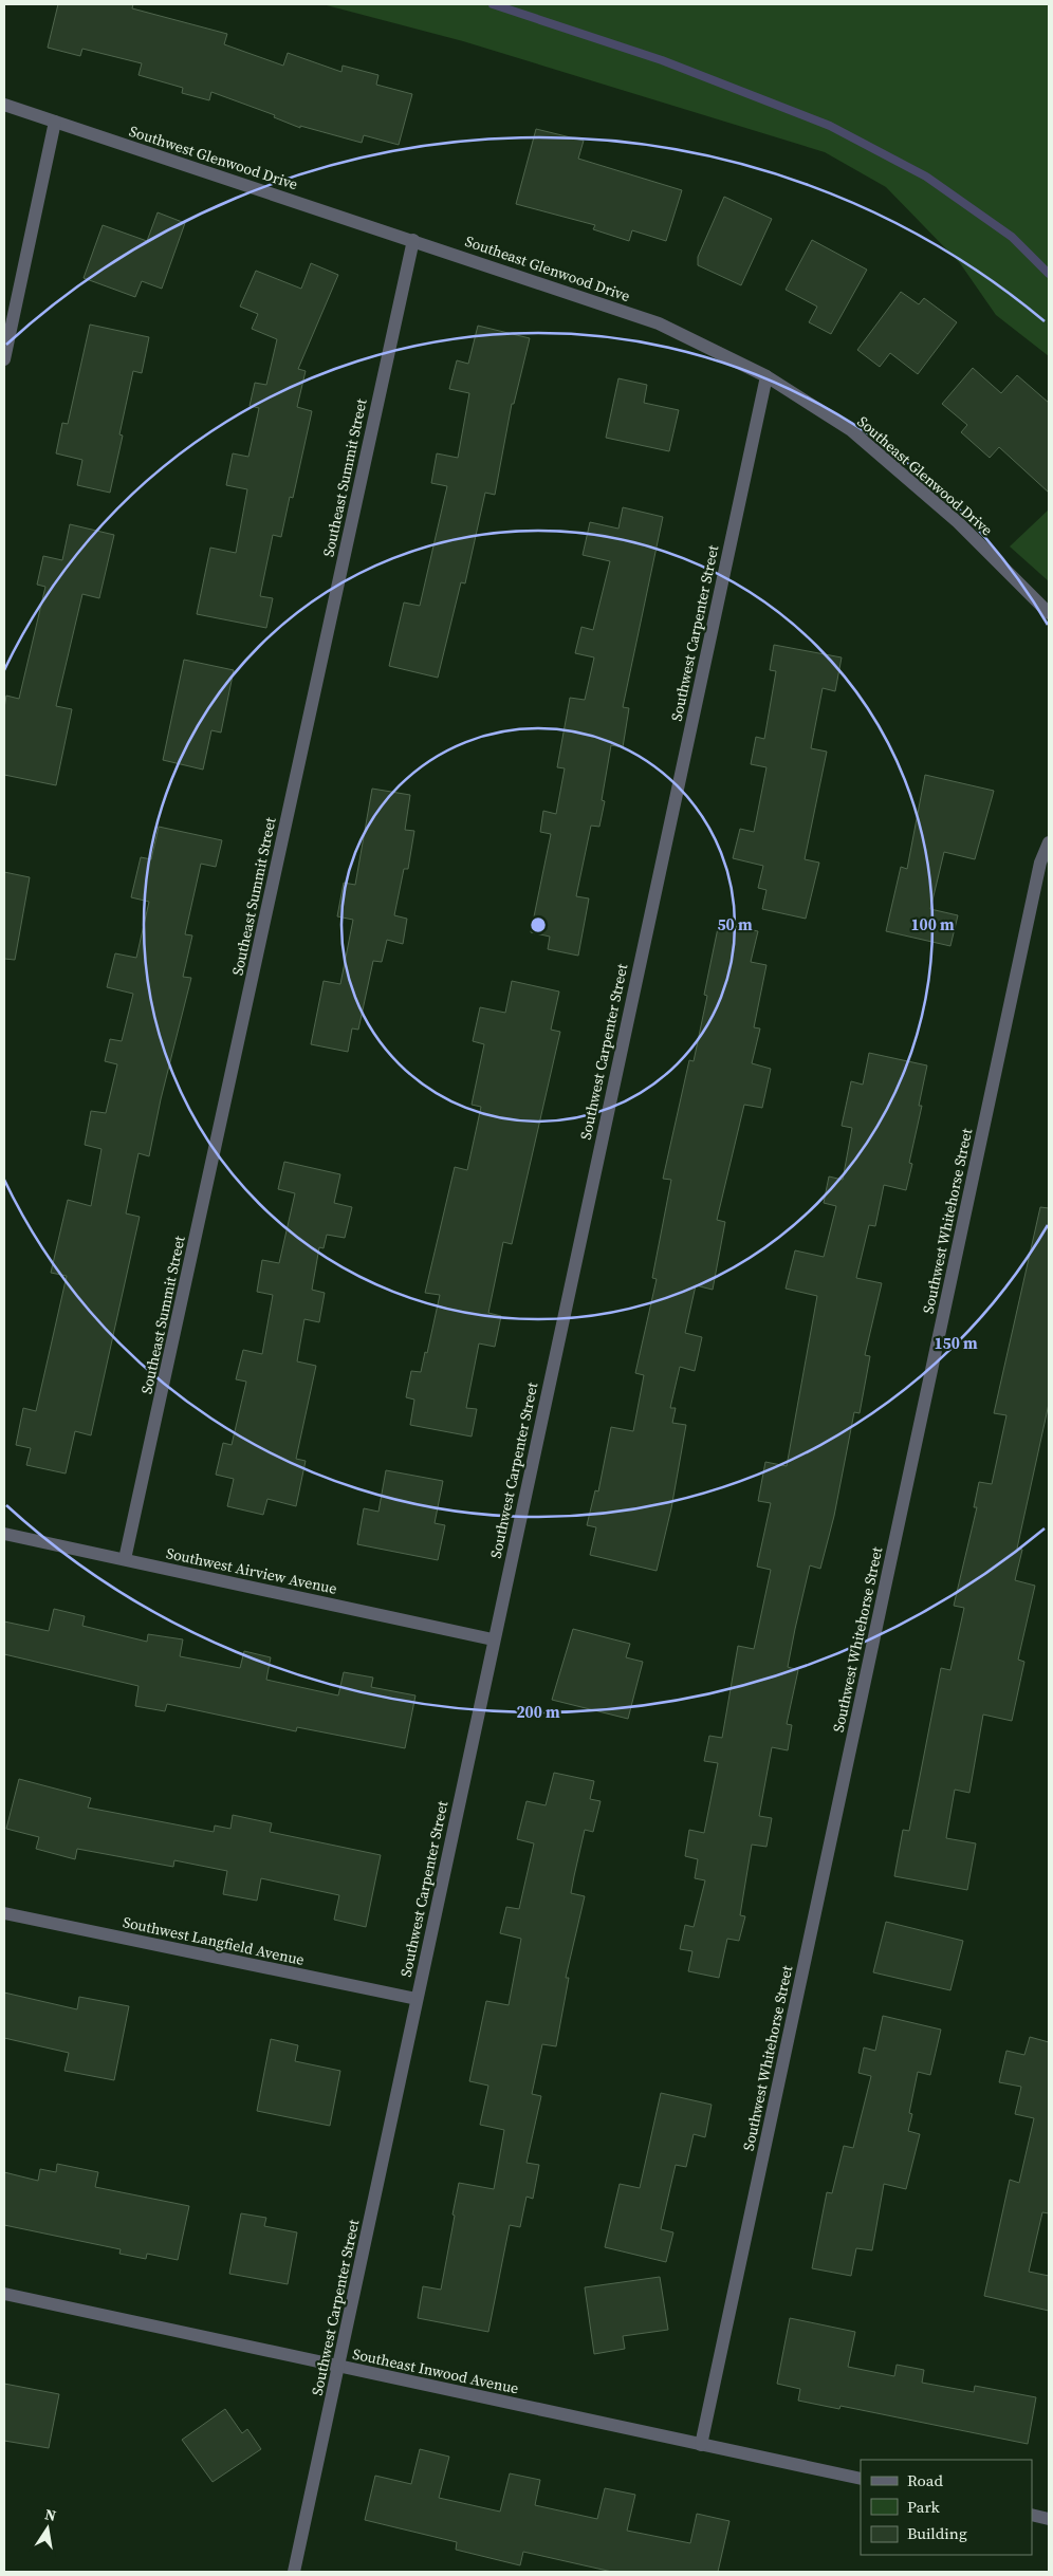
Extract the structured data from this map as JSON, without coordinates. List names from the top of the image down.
{
  "streets": {
    "street": [
      "Southwest Glenwood Drive",
      "Southeast Glenwood Drive",
      "Southeast Summit Street",
      "Southwest Carpenter Street",
      "Southwest Whitehorse Street",
      "Southwest Airview Avenue",
      "Southwest Langfield Avenue",
      "Southeast Inwood Avenue"
    ]
  },
  "crossings": [
    ["Southwest Glenwood Drive", "Southeast Glenwood Drive"],
    ["Southwest Glenwood Drive", "Southeast Summit Street"],
    ["Southeast Glenwood Drive", "Southeast Summit Street"],
    ["Southeast Glenwood Drive", "Southwest Carpenter Street"],
    ["Southeast Summit Street", "Southwest Airview Avenue"],
    ["Southwest Carpenter Street", "Southwest Airview Avenue"],
    ["Southwest Carpenter Street", "Southwest Langfield Avenue"],
    ["Southwest Carpenter Street", "Southeast Inwood Avenue"],
    ["Southwest Whitehorse Street", "Southeast Inwood Avenue"]
  ],
  "legend": ["Road", "Park", "Building"],
  "north": "top",
  "rings": [
    "50 m",
    "100 m",
    "150 m",
    "200 m"
  ]
}
